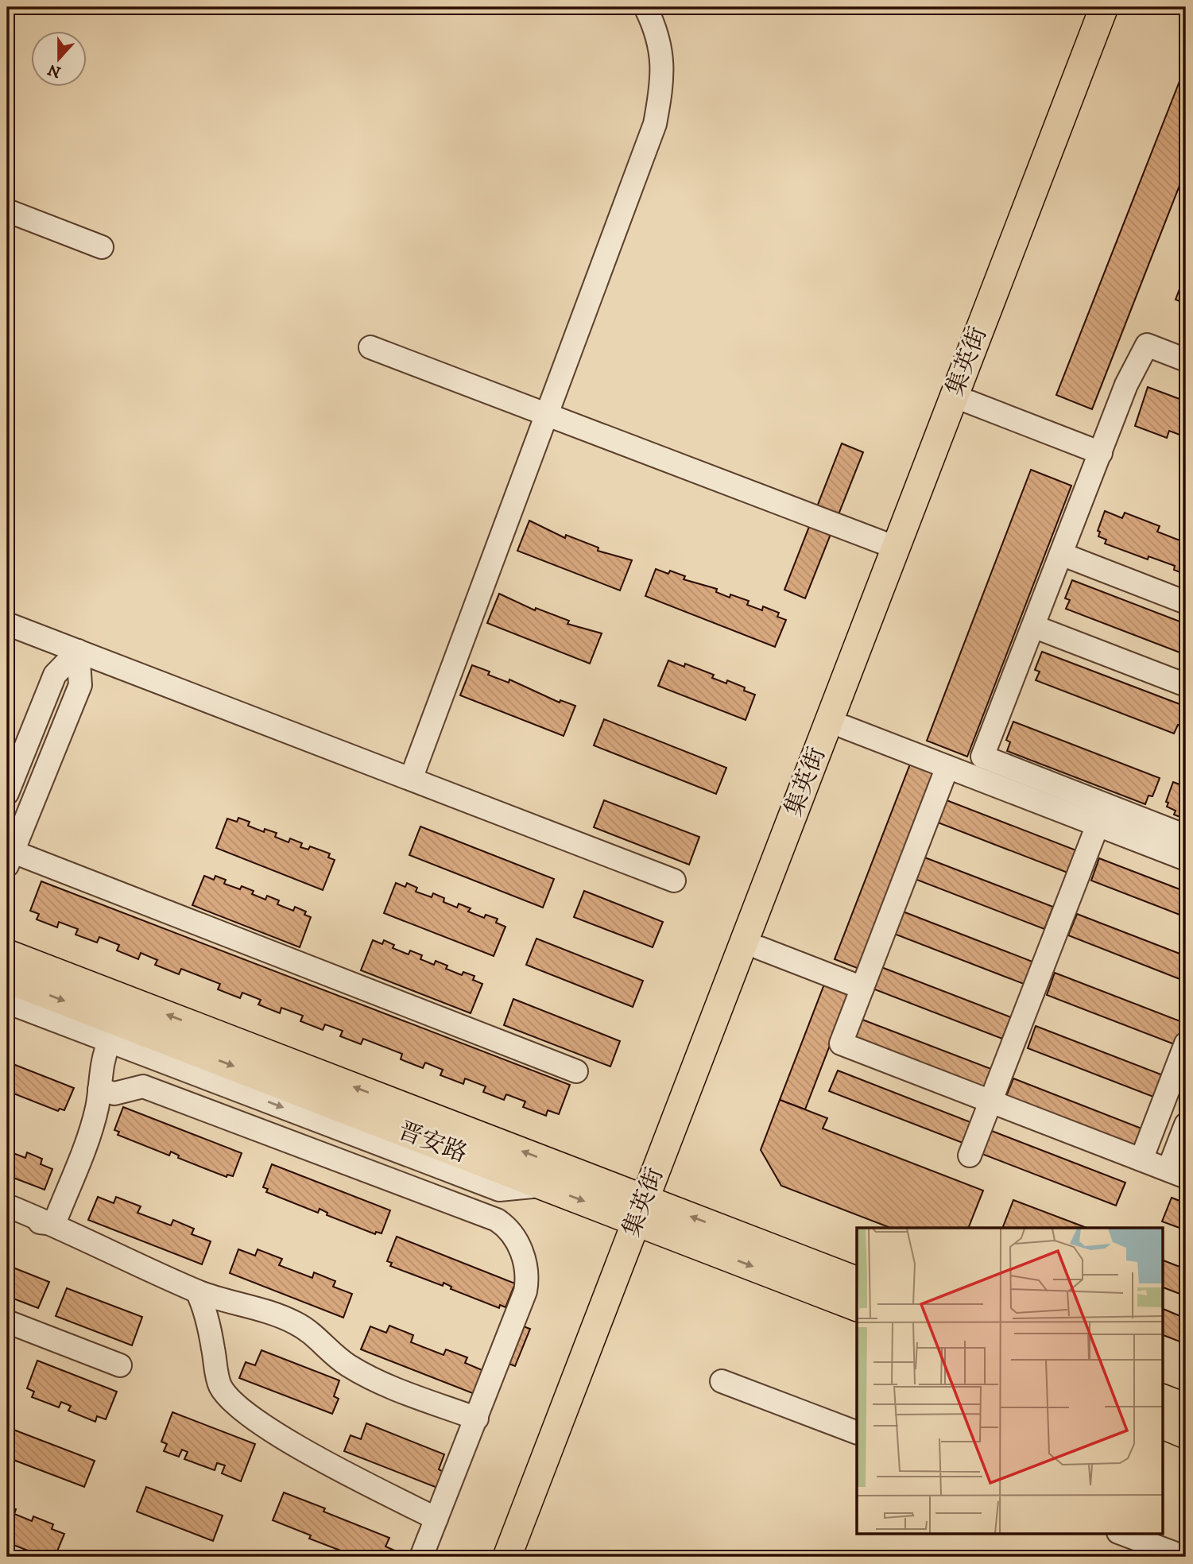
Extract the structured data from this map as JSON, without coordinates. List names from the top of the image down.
{
  "streets": {
    "main road": ["集英街", "晋安路"]
  },
  "crossings": [
    ["集英街", "晋安路"]
  ],
  "north": "bottom"
}
